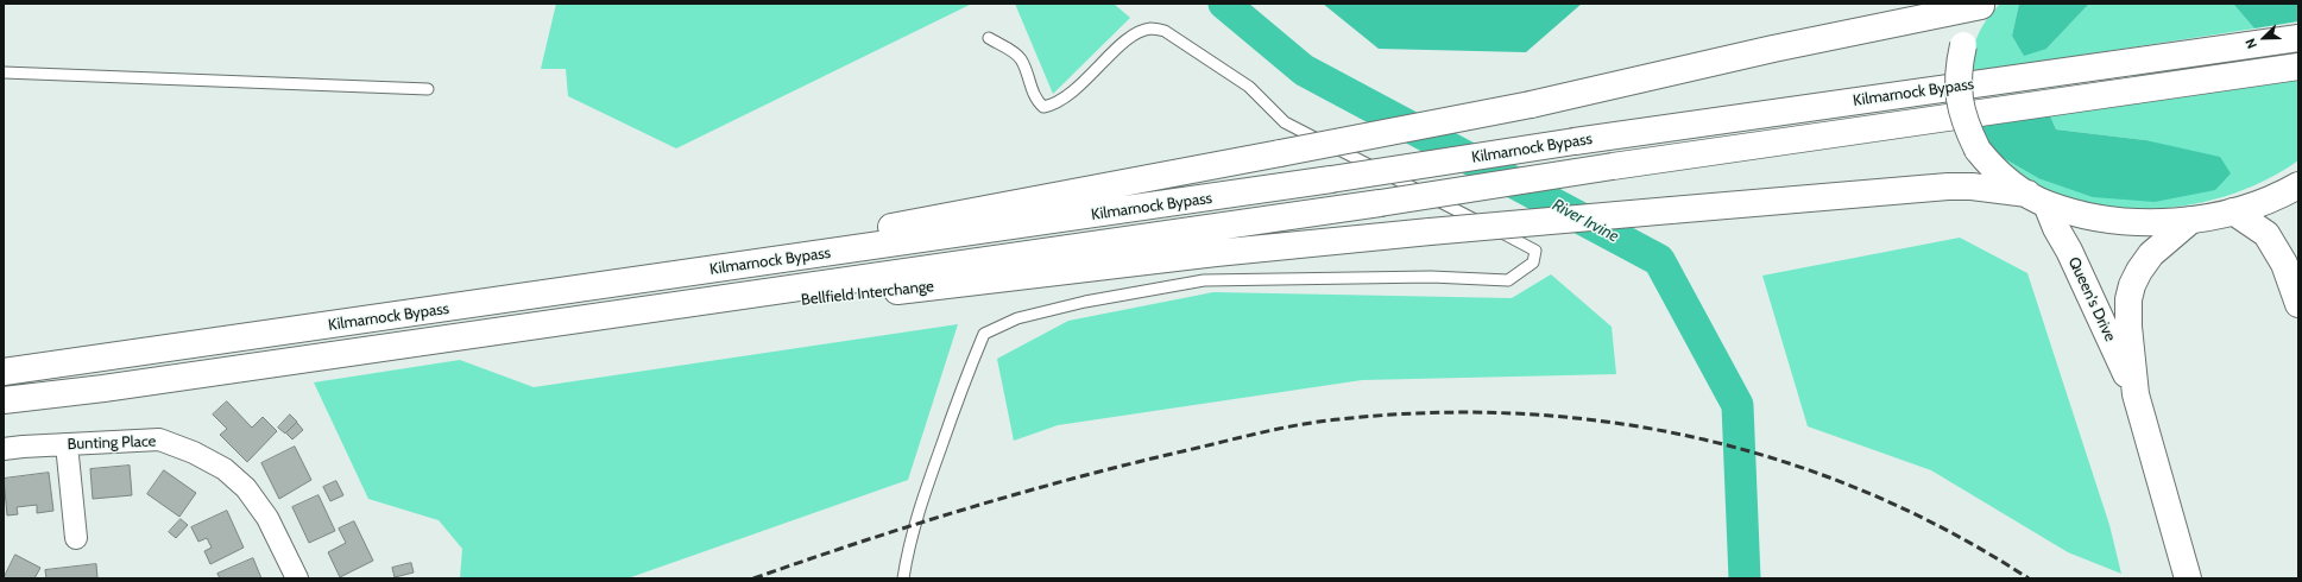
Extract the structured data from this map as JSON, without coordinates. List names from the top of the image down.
{
  "streets": {
    "main road": ["Kilmarnock Bypass", "Bellfield Interchange", "Queen's Drive"],
    "street": ["Bunting Place"]
  },
  "crossings": [
    ["Kilmarnock Bypass", "Bellfield Interchange"],
    ["Bellfield Interchange", "Queen's Drive"]
  ],
  "water": ["River Irvine"],
  "north": "bottom left"
}
